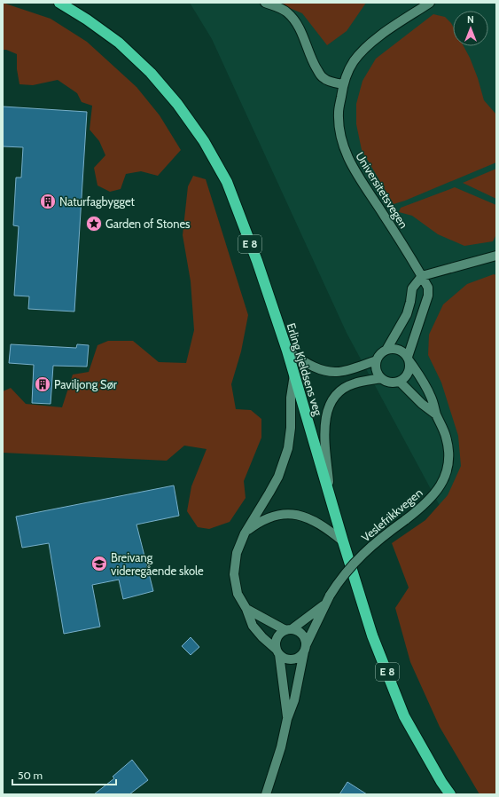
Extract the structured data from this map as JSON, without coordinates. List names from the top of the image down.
{
  "streets": {
    "highway": ["E 8", "Erling Kjeldsens veg"],
    "street": ["Universitetsvegen", "Veslefrikkvegen"]
  },
  "crossings": [
    ["Universitetsvegen", "Veslefrikkvegen"]
  ],
  "places": {
    "building": ["Naturfagbygget", "Paviljong Sør"],
    "place": ["Garden of Stones"],
    "school or university": ["Breivang videregående skole"]
  },
  "scale_bar": "50 m",
  "north": "top"
}
